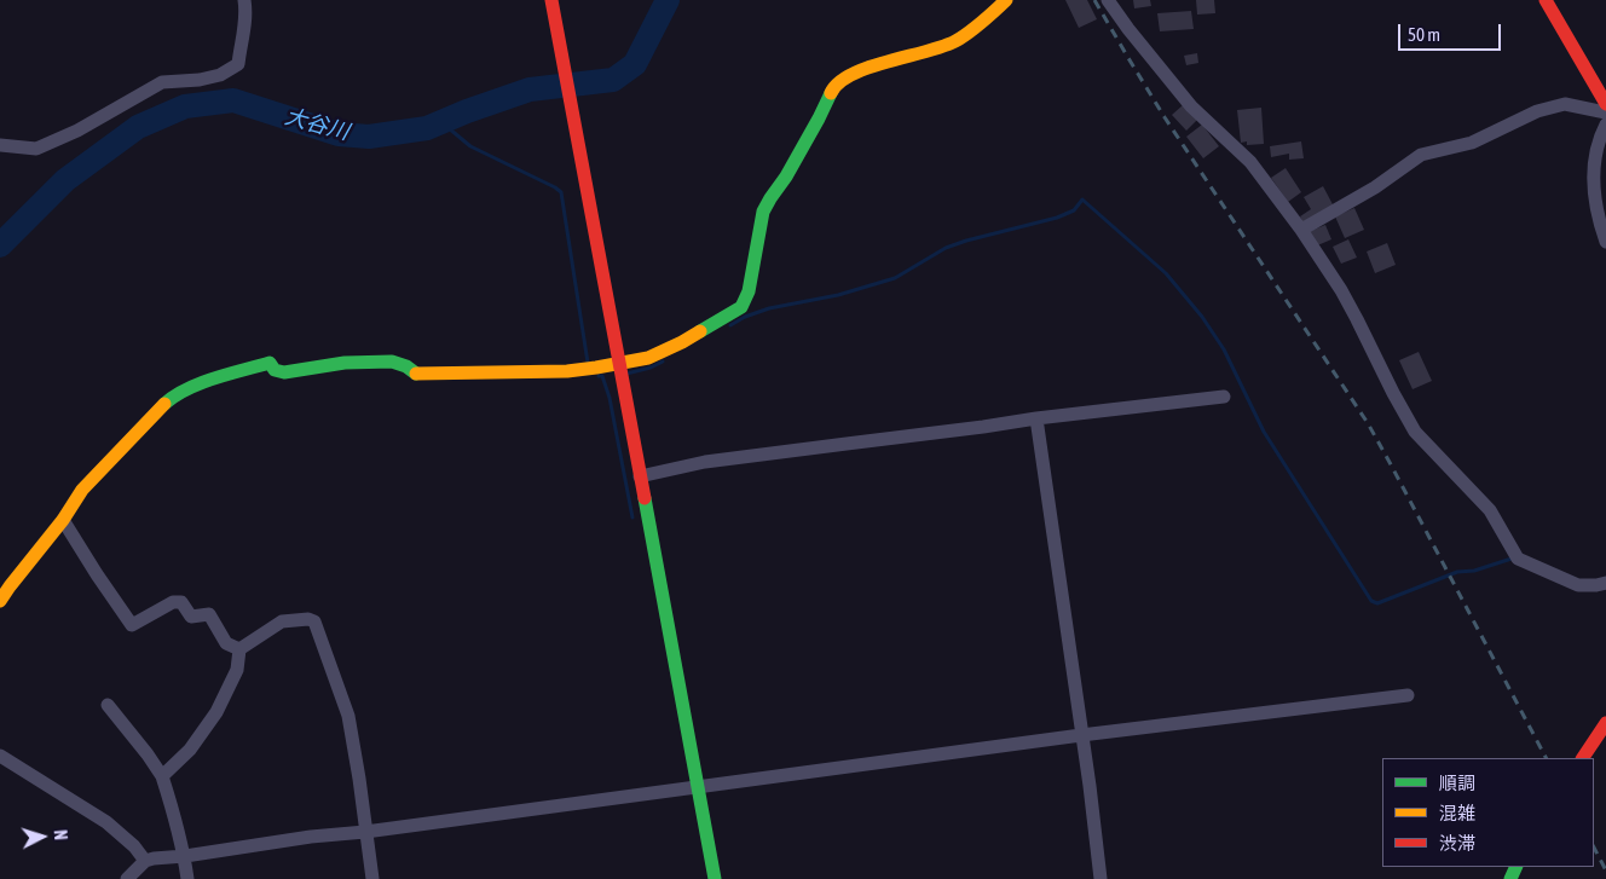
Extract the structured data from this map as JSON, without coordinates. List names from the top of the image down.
{
  "water": ["大谷川"],
  "legend": ["順調", "混雑", "渋滞"],
  "scale_bar": "50 m",
  "north": "right"
}
